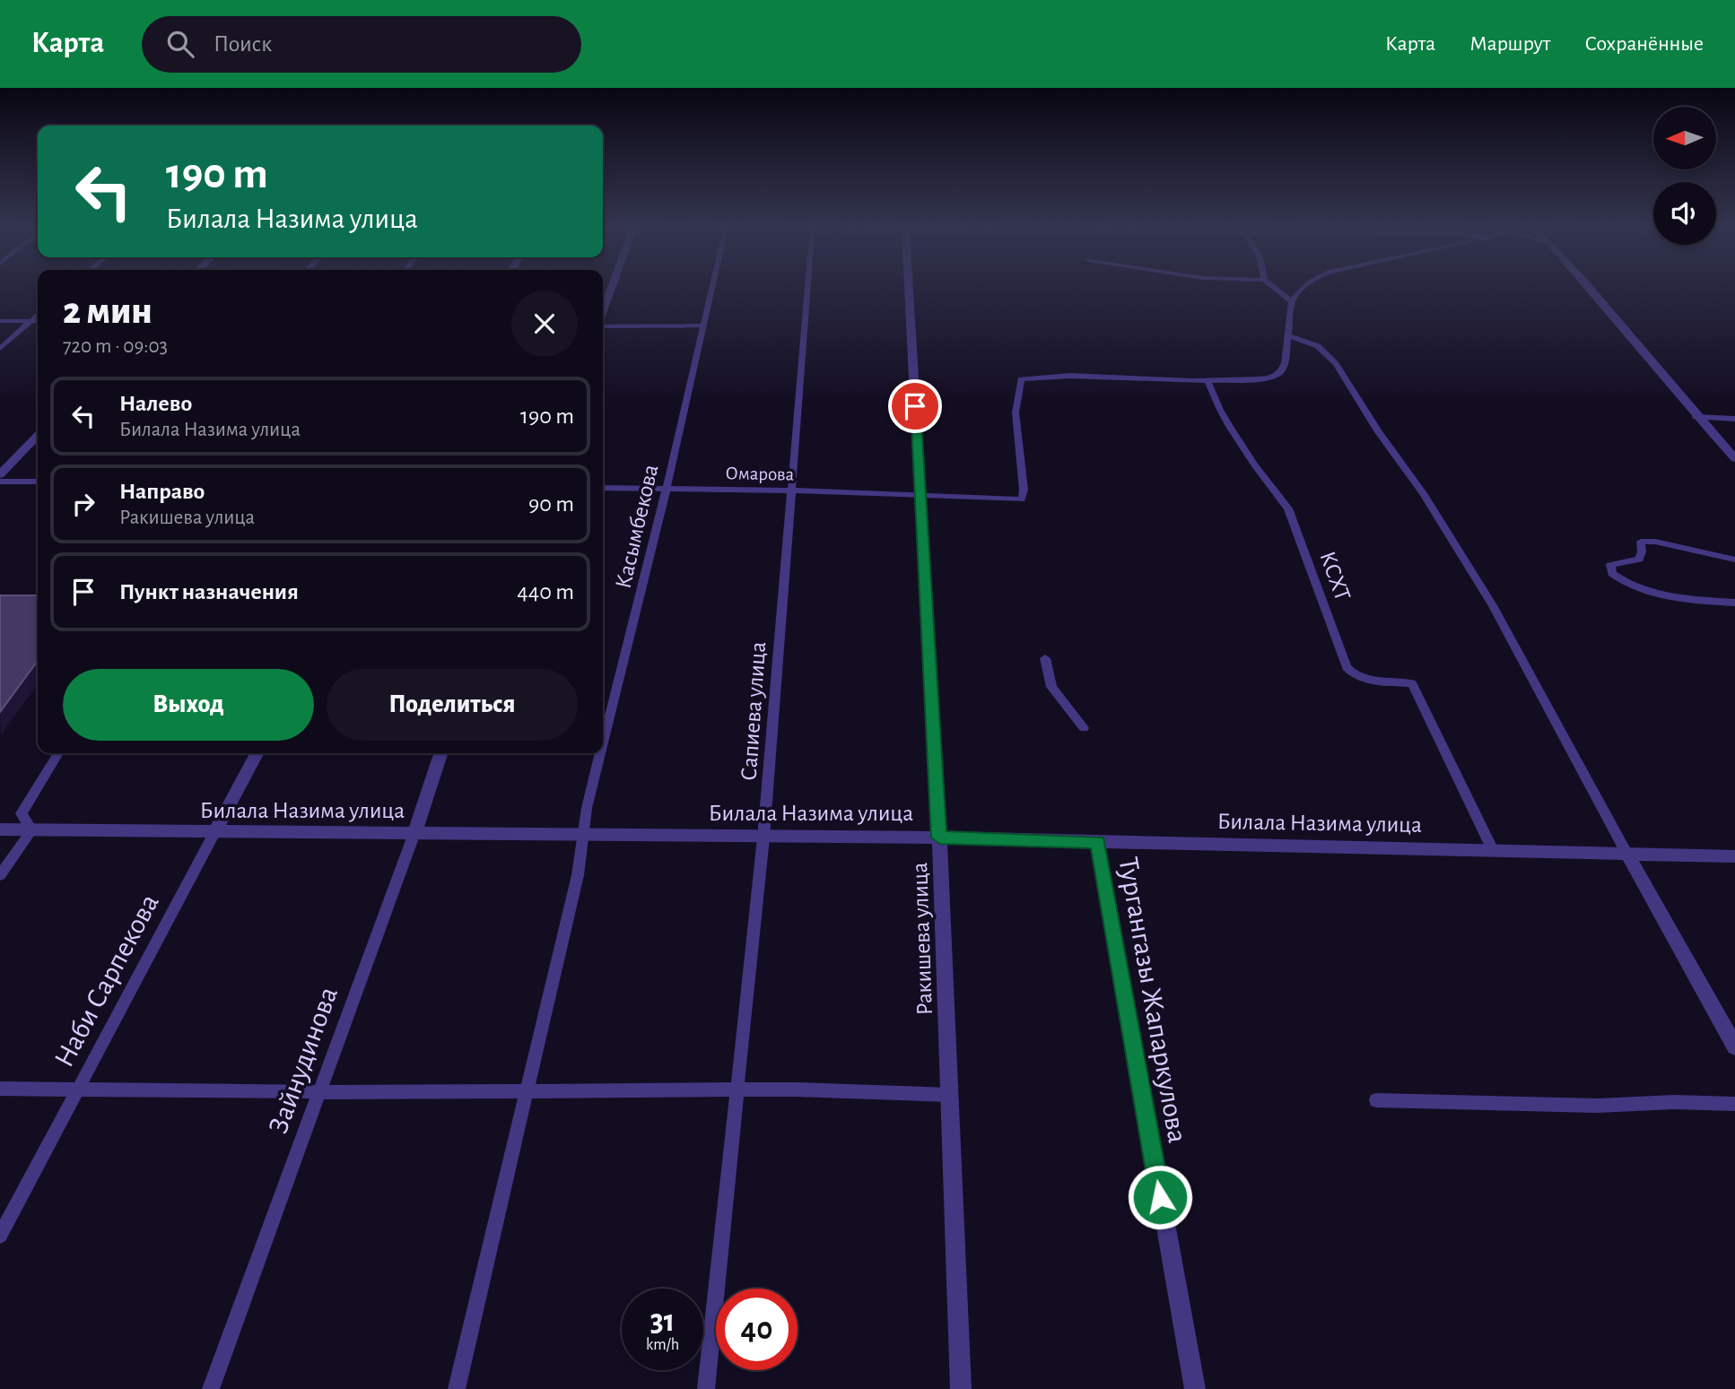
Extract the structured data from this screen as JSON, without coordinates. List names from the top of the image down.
{
  "streets": {
    "street": [
      "Омарова",
      "Касымбекова",
      "КСХТ",
      "Сапиева улица",
      "Билала Назима улица",
      "Ракишева улица",
      "Наби Сарпекова",
      "Тургангазы Жапаркулова",
      "Зайнудинова"
    ]
  },
  "crossings": [
    ["Омарова", "Касымбекова"],
    ["Омарова", "КСХТ"],
    ["Омарова", "Сапиева улица"],
    ["Омарова", "Ракишева улица"],
    ["Касымбекова", "Билала Назима улица"],
    ["КСХТ", "Билала Назима улица"],
    ["Сапиева улица", "Билала Назима улица"],
    ["Билала Назима улица", "Ракишева улица"],
    ["Билала Назима улица", "Наби Сарпекова"],
    ["Билала Назима улица", "Тургангазы Жапаркулова"],
    ["Билала Назима улица", "Зайнудинова"]
  ],
  "north": "left",
  "page": {
    "header": "Карта",
    "search": "Поиск",
    "nav": ["Карта", "Маршрут", "Сохранённые"],
    "turn": ["190 m", "Билала Назима улица"],
    "heading": ["2 мин", "720 m · 09:03"],
    "list": [
      {
        "name": "Налево",
        "note": "Билала Назима улица",
        "value": "190 m"
      },
      {
        "name": "Направо",
        "note": "Ракишева улица",
        "value": "90 m"
      },
      {
        "name": "Пункт назначения",
        "value": "440 m"
      }
    ],
    "buttons": ["Выход", "Поделиться"],
    "speed": "31 km/h",
    "limit": "40"
  }
}
